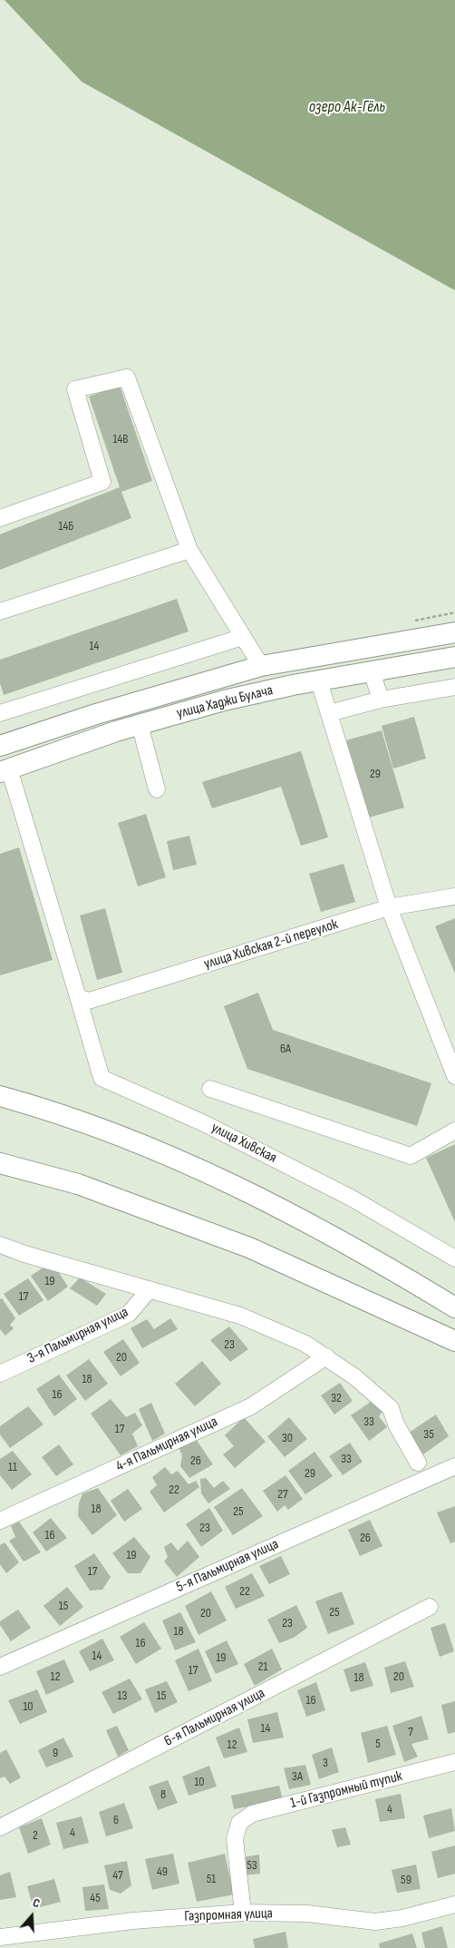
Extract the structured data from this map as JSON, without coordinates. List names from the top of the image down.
{
  "streets": {
    "main road": ["улица Хаджи Булача"],
    "street": [
      "улица Хивская 2-й переулок",
      "улица Хивская",
      "3-я Пальмирная улица",
      "4-я Пальмирная улица",
      "5-я Пальмирная улица",
      "6-я Пальмирная улица",
      "1-й Газпромный тупик",
      "Газпромная улица"
    ]
  },
  "crossings": [
    ["улица Хаджи Булача", "улица Хивская"],
    ["улица Хивская 2-й переулок", "улица Хивская"],
    ["1-й Газпромный тупик", "Газпромная улица"]
  ],
  "water": ["озеро Ак-Гёль"],
  "house_numbers": [
    "14В",
    "14Б",
    "14",
    "29",
    "6А",
    "19",
    "17",
    "23",
    "20",
    "18",
    "16",
    "32",
    "33",
    "17",
    "35",
    "30",
    "33",
    "26",
    "11",
    "29",
    "22",
    "27",
    "18",
    "25",
    "23",
    "16",
    "26",
    "19",
    "17",
    "22",
    "15",
    "25",
    "20",
    "23",
    "18",
    "16",
    "14",
    "19",
    "21",
    "17",
    "12",
    "20",
    "18",
    "13",
    "15",
    "16",
    "10",
    "14",
    "7",
    "5",
    "12",
    "9",
    "3",
    "3А",
    "10",
    "8",
    "4",
    "6",
    "4",
    "2",
    "53",
    "49",
    "47",
    "51",
    "59",
    "45"
  ],
  "north": "top"
}
